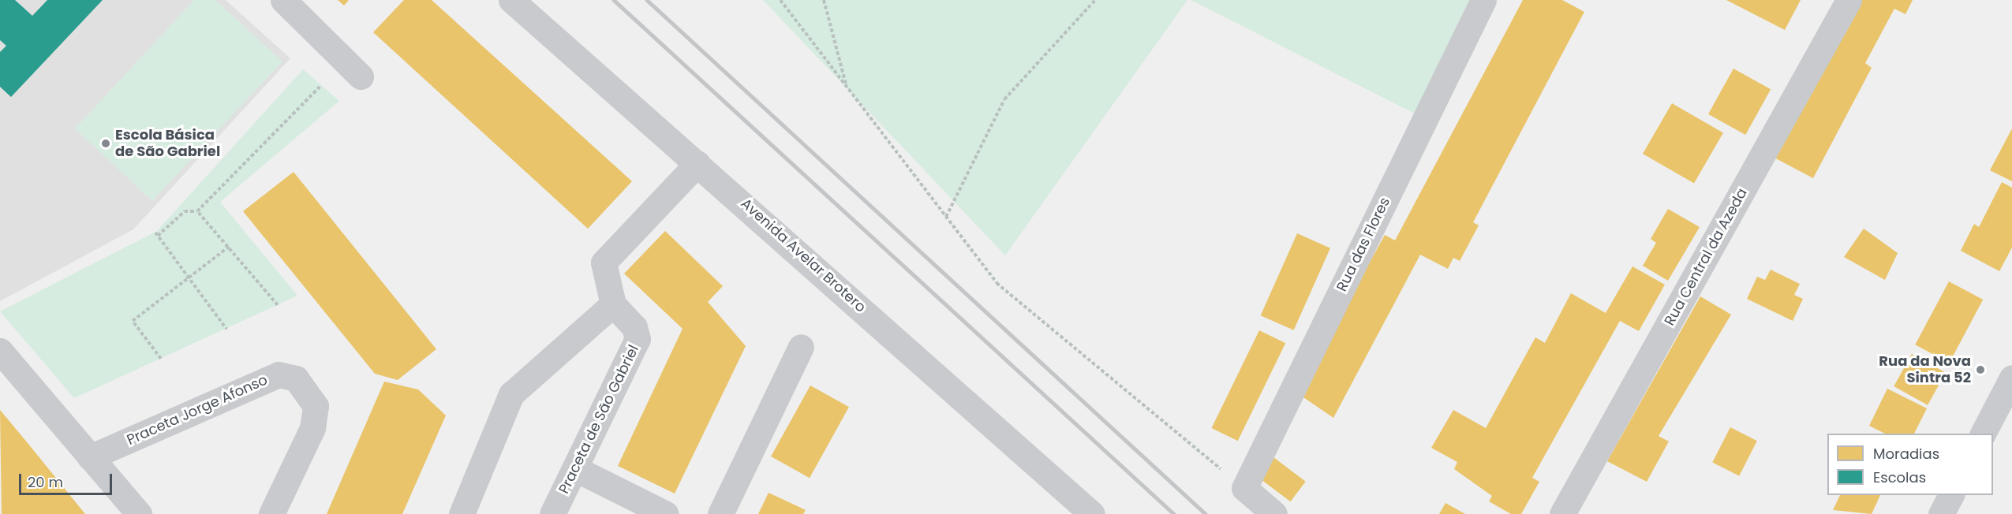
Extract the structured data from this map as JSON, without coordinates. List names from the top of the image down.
{
  "streets": {
    "street": [
      "Rua das Flores",
      "Avenida Avelar Brotero",
      "Rua Central da Azeda",
      "Praceta Jorge Afonso",
      "Praceta de São Gabriel"
    ]
  },
  "places": ["Escola Básica de São Gabriel", "Rua da Nova Sintra 52"],
  "legend": ["Moradias", "Escolas"],
  "scale_bar": "20 m"
}
